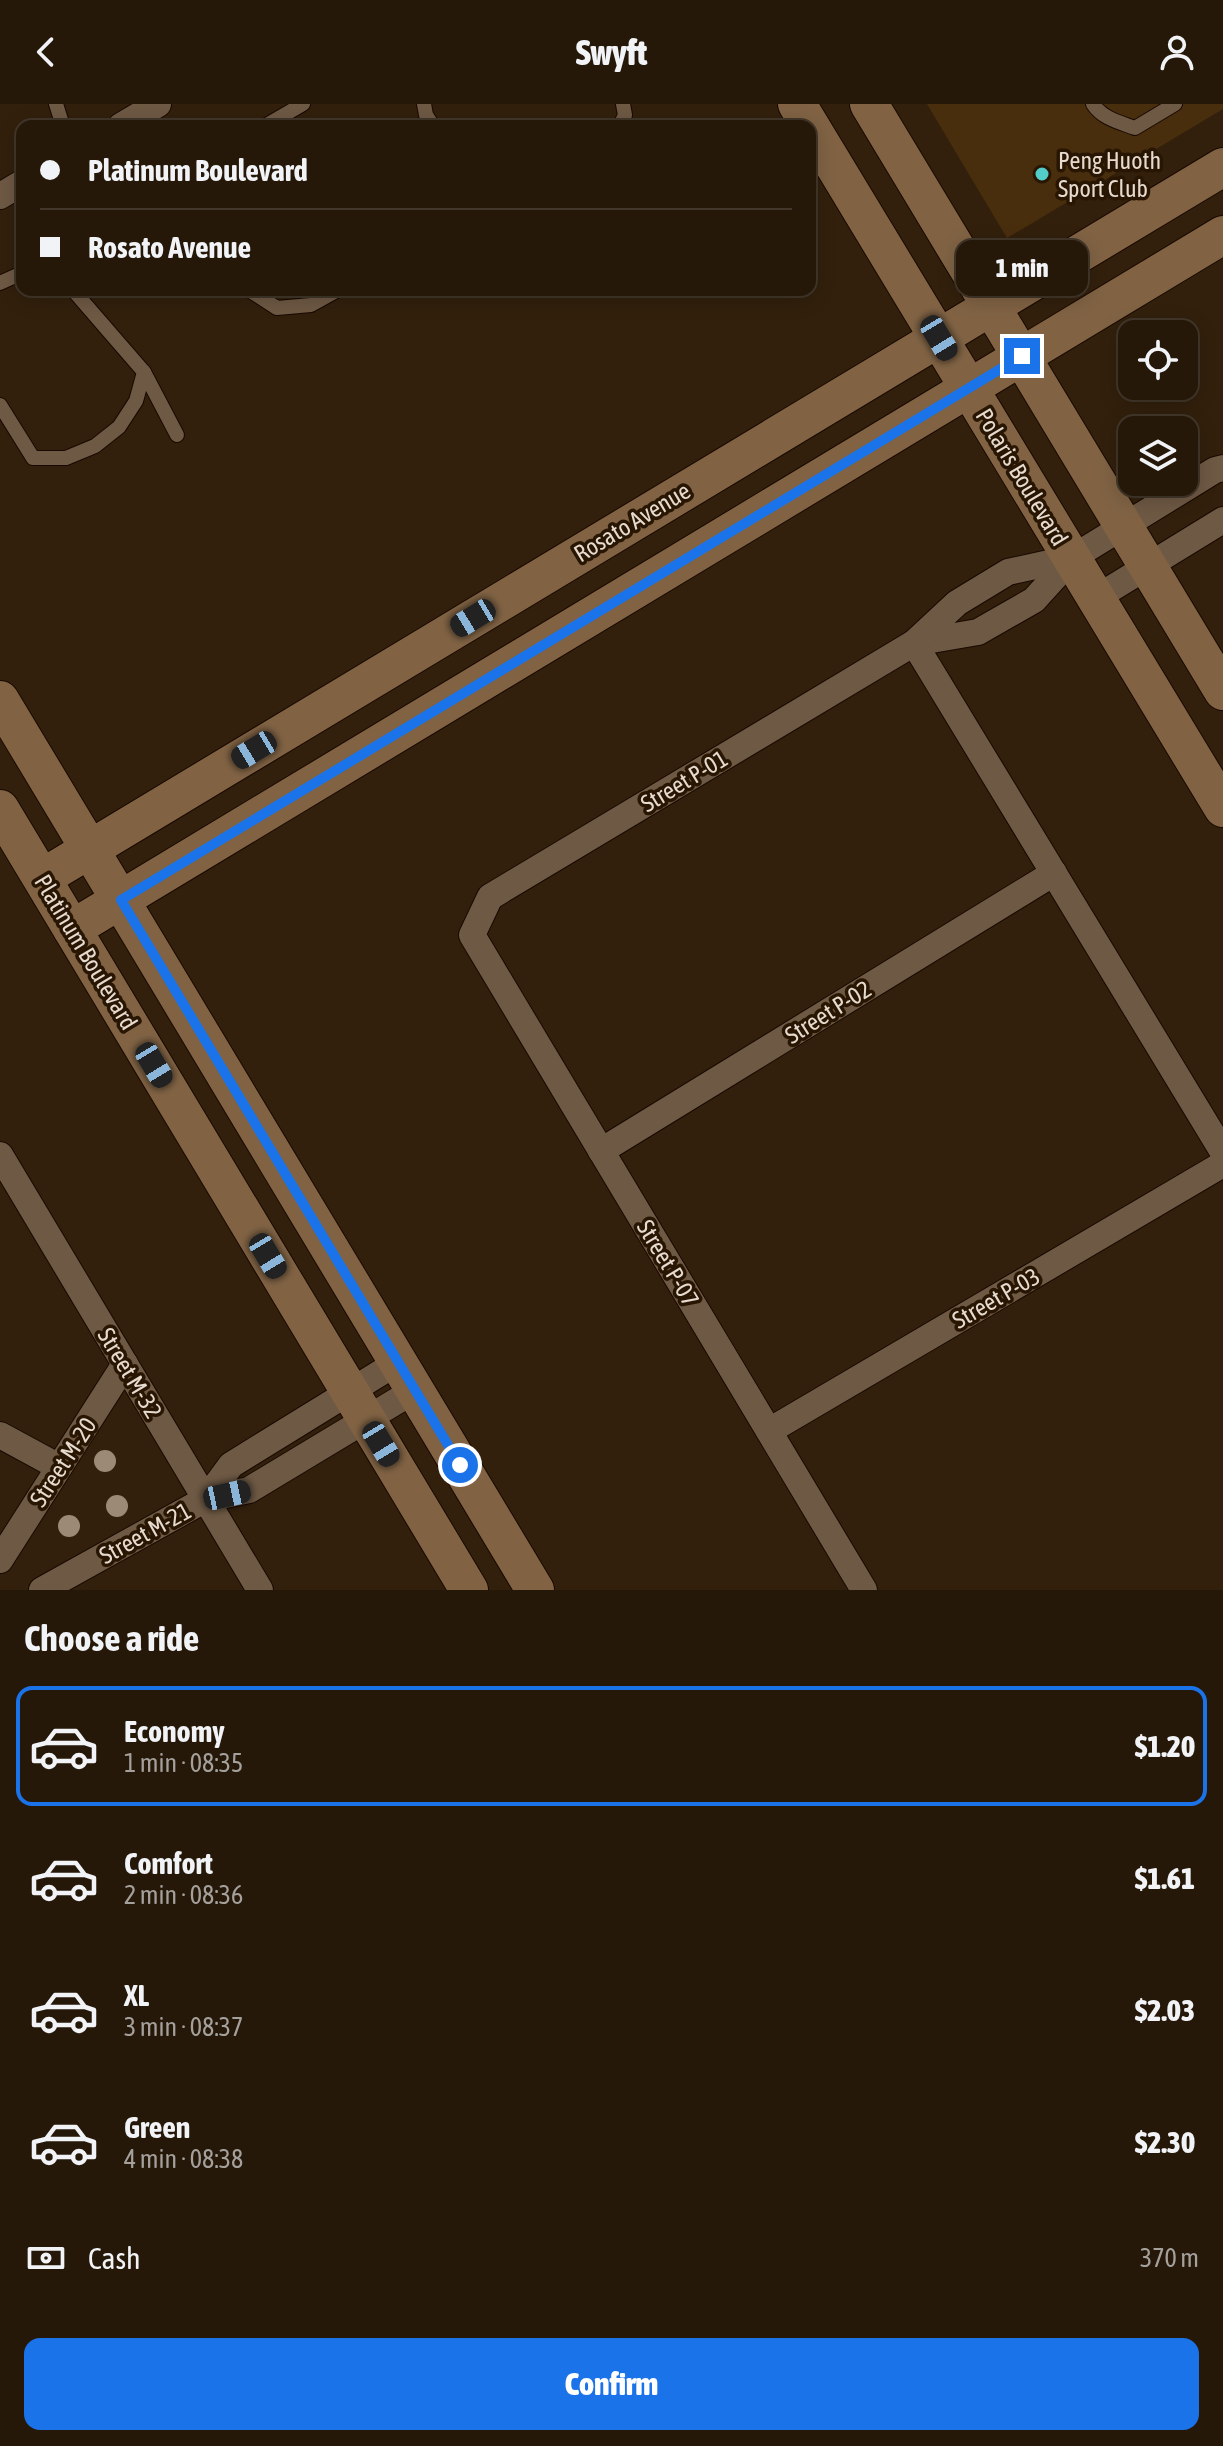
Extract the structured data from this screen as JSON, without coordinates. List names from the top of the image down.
{
  "streets": {
    "street": [
      "Polaris Boulevard",
      "Rosato Avenue",
      "Street P-01",
      "Platinum Boulevard",
      "Street P-02",
      "Street P-07",
      "Street P-03",
      "Street M-32",
      "Street M-20",
      "Street M-21"
    ]
  },
  "crossings": [
    ["Polaris Boulevard", "Rosato Avenue"],
    ["Rosato Avenue", "Platinum Boulevard"],
    ["Street P-01", "Street P-07"],
    ["Street P-02", "Street P-07"],
    ["Street P-07", "Street P-03"],
    ["Street M-32", "Street M-20"],
    ["Street M-32", "Street M-21"]
  ],
  "places": ["Peng Huoth Sport Club"],
  "page": {
    "header": "Swyft",
    "banner": ["Platinum Boulevard", "Rosato Avenue"],
    "bubble": "1 min",
    "heading": "Choose a ride",
    "list": [
      {
        "name": "Economy",
        "note": "1 min · 08:35",
        "value": "$1.20"
      },
      {
        "name": "Comfort",
        "note": "2 min · 08:36",
        "value": "$1.61"
      },
      {
        "name": "XL",
        "note": "3 min · 08:37",
        "value": "$2.03"
      },
      {
        "name": "Green",
        "note": "4 min · 08:38",
        "value": "$2.30"
      }
    ],
    "pay": ["Cash", "370 m"],
    "buttons": "Confirm"
  }
}
